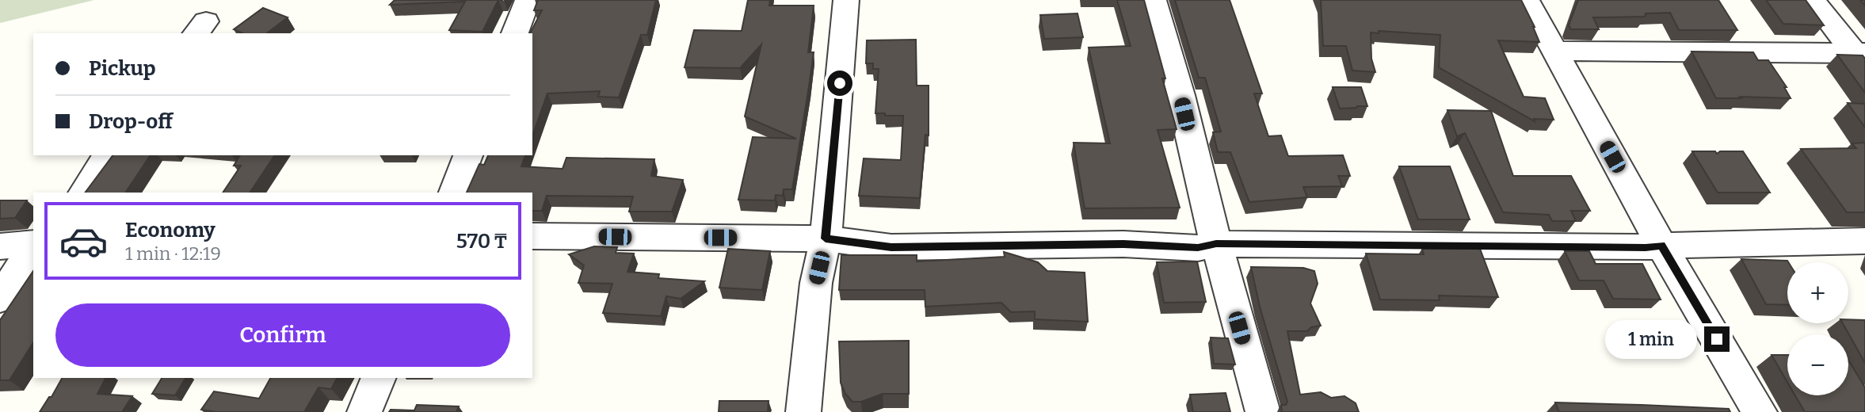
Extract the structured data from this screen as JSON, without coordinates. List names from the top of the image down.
{
  "page": {
    "banner": ["Pickup", "Drop-off"],
    "list": [
      {
        "name": "Economy",
        "note": "1 min · 12:19",
        "value": "570 ₸"
      }
    ],
    "map_buttons": ["+", "−"],
    "buttons": "Confirm",
    "bubble": "1 min"
  }
}
